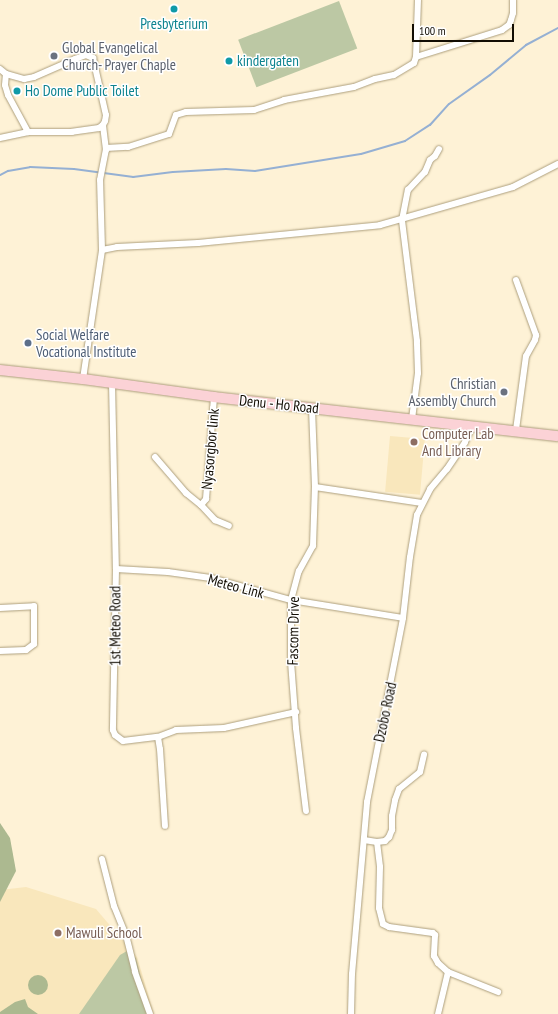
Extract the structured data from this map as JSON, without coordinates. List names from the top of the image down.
{
  "streets": {
    "main road": ["Denu - Ho Road"],
    "street": [
      "Nyasorgbor link",
      "Meteo Link",
      "1st Meteo Road",
      "Fascom Drive",
      "Dzobo Road"
    ]
  },
  "crossings": [
    ["Denu - Ho Road", "Nyasorgbor link"],
    ["Denu - Ho Road", "1st Meteo Road"],
    ["Denu - Ho Road", "Fascom Drive"],
    ["Denu - Ho Road", "Dzobo Road"],
    ["Meteo Link", "1st Meteo Road"],
    ["Meteo Link", "Fascom Drive"],
    ["Meteo Link", "Dzobo Road"]
  ],
  "places": [
    "Presbyterium",
    "Global Evangelical Church- Prayer Chaple",
    "kindergaten",
    "Ho Dome Public Toilet",
    "Social Welfare Vocational Institute",
    "Christian Assembly Church",
    "Computer Lab And Library",
    "Mawuli School"
  ],
  "scale_bar": "100 m"
}
